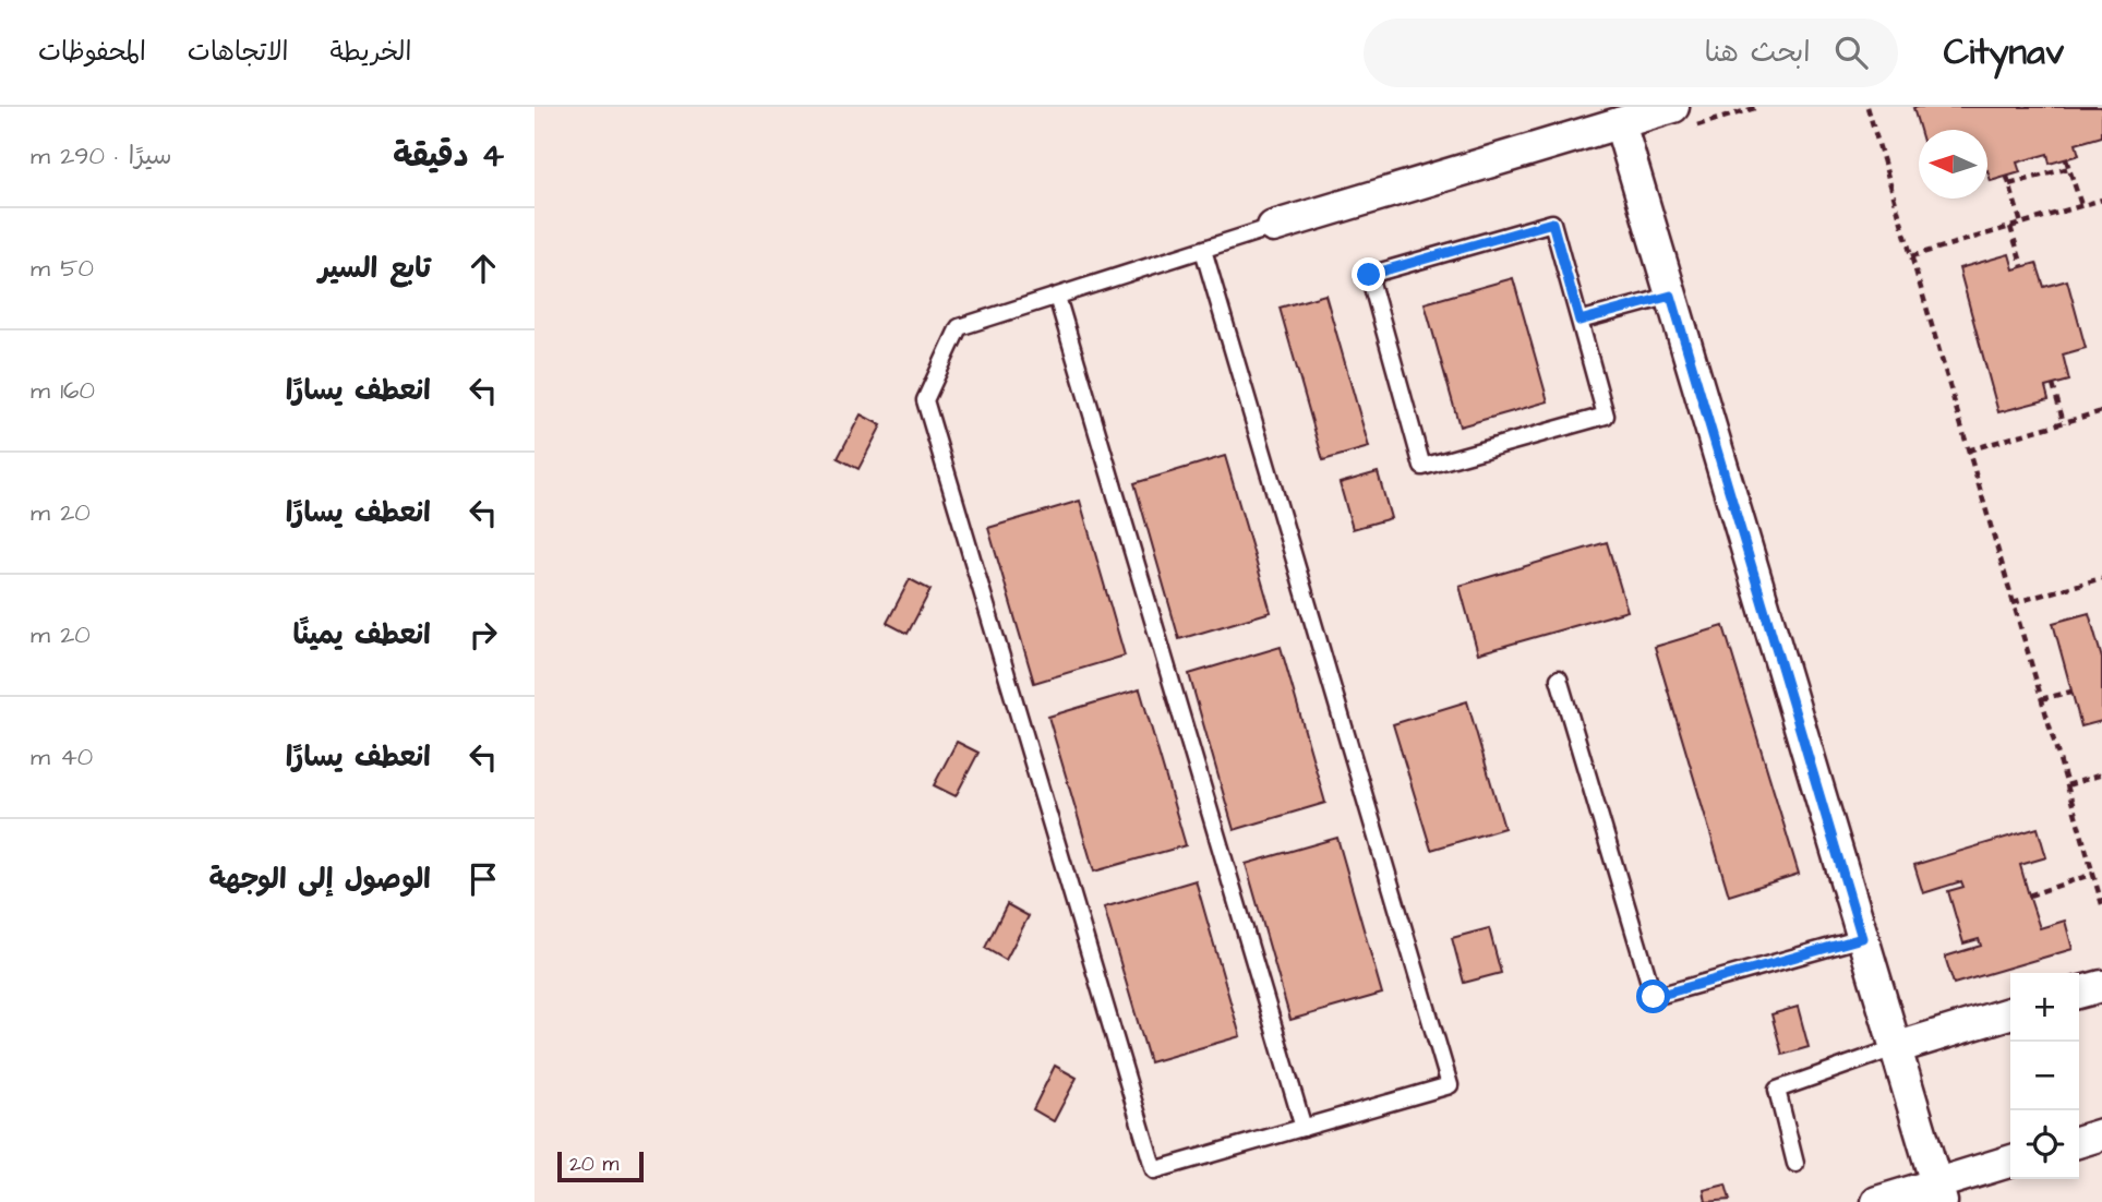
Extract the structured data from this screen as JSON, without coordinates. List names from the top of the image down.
{
  "scale_bar": "20 m",
  "north": "left",
  "page": {
    "header": "Citynav",
    "search": "ابحث هنا",
    "nav": ["الخريطة", "الاتجاهات", "المحفوظات"],
    "heading": ["4 دقيقة", "سيرًا · 290 m"],
    "list": [
      ["تابع السير", "50 m"],
      ["انعطف يسارًا", "160 m"],
      ["انعطف يسارًا", "20 m"],
      ["انعطف يمينًا", "20 m"],
      ["انعطف يسارًا", "40 m"],
      "الوصول إلى الوجهة"
    ],
    "map_buttons": ["+", "−"],
    "scale": "20 m"
  }
}
